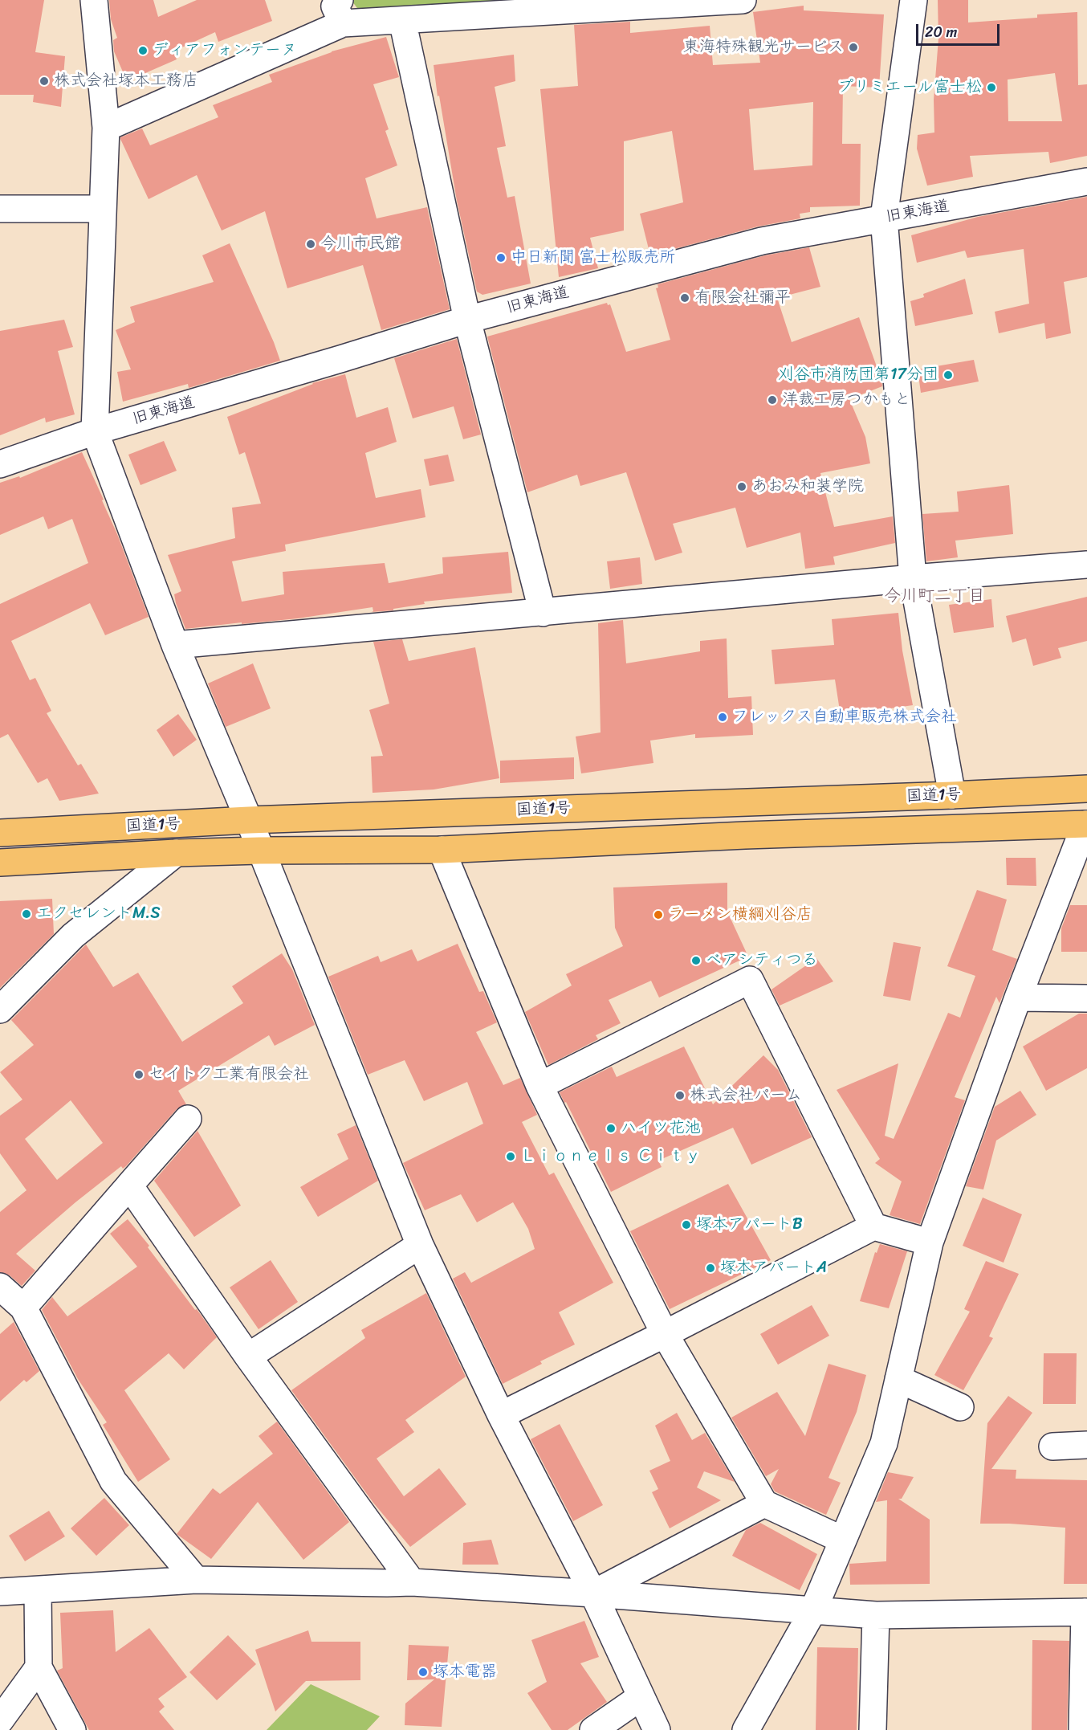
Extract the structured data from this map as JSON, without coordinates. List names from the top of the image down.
{
  "streets": {
    "highway": ["国道1号"],
    "street": ["旧東海道"]
  },
  "districts": ["今川町二丁目"],
  "places": [
    "東海特殊観光サービス",
    "ディアフォンテーヌ",
    "株式会社塚本工務店",
    "プリミエール富士松",
    "今川市民館",
    "中日新聞 富士松販売所",
    "有限会社彌平",
    "刈谷市消防団第17分団",
    "洋裁工房つかもと",
    "あおみ和装学院",
    "フレックス自動車販売株式会社",
    "エクセレントM.S",
    "ラーメン横綱刈谷店",
    "ベアシティつる",
    "セイトク工業有限会社",
    "株式会社パーム",
    "ハイツ花池",
    "Ｌｉｏｎｅｌｓ Ｃｉｔｙ",
    "塚本アパートB",
    "塚本アパートA",
    "塚本電器"
  ],
  "scale_bar": "20 m"
}
